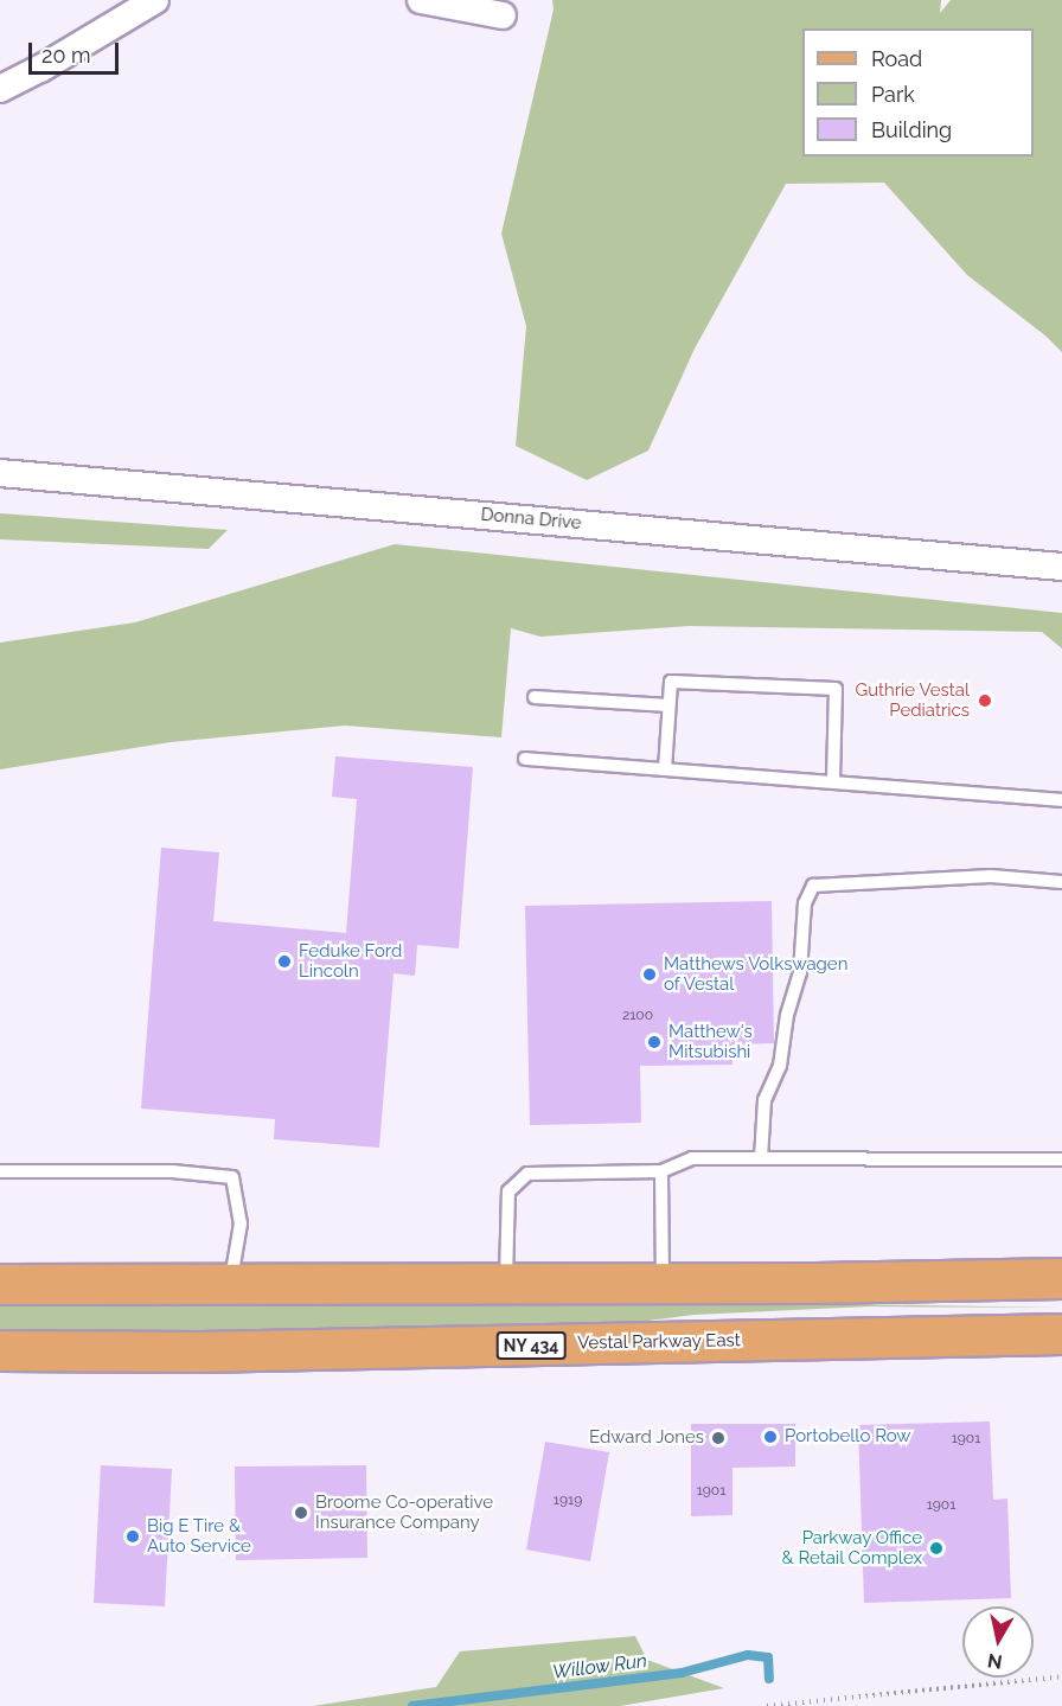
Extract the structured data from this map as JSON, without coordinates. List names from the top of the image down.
{
  "streets": {
    "main road": ["Vestal Parkway East", "NY 434"],
    "street": ["Donna Drive"]
  },
  "water": ["Willow Run"],
  "places": [
    "Guthrie Vestal Pediatrics",
    "Feduke Ford Lincoln",
    "Matthews Volkswagen of Vestal",
    "Matthew's Mitsubishi",
    "Portobello Row",
    "Edward Jones",
    "Broome Co-operative Insurance Company",
    "Big E Tire & Auto Service",
    "Parkway Office & Retail Complex"
  ],
  "house_numbers": [
    "2100",
    "1901",
    "1901",
    "1919",
    "1901"
  ],
  "legend": ["Road", "Park", "Building"],
  "scale_bar": "20 m",
  "north": "bottom"
}
